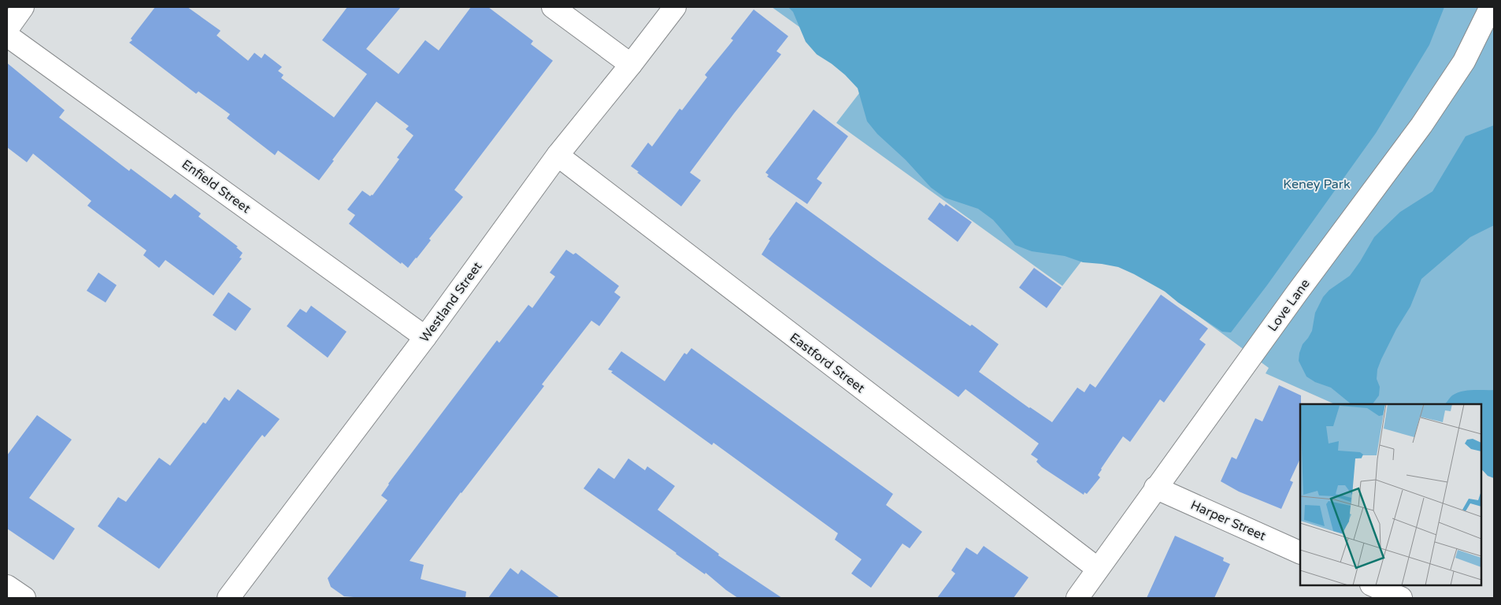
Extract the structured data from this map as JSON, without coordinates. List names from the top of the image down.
{
  "streets": {
    "street": [
      "Enfield Street",
      "Westland Street",
      "Love Lane",
      "Eastford Street",
      "Harper Street"
    ]
  },
  "crossings": [
    ["Enfield Street", "Westland Street"],
    ["Westland Street", "Eastford Street"],
    ["Love Lane", "Eastford Street"],
    ["Love Lane", "Harper Street"]
  ],
  "parks": ["Keney Park"]
}
